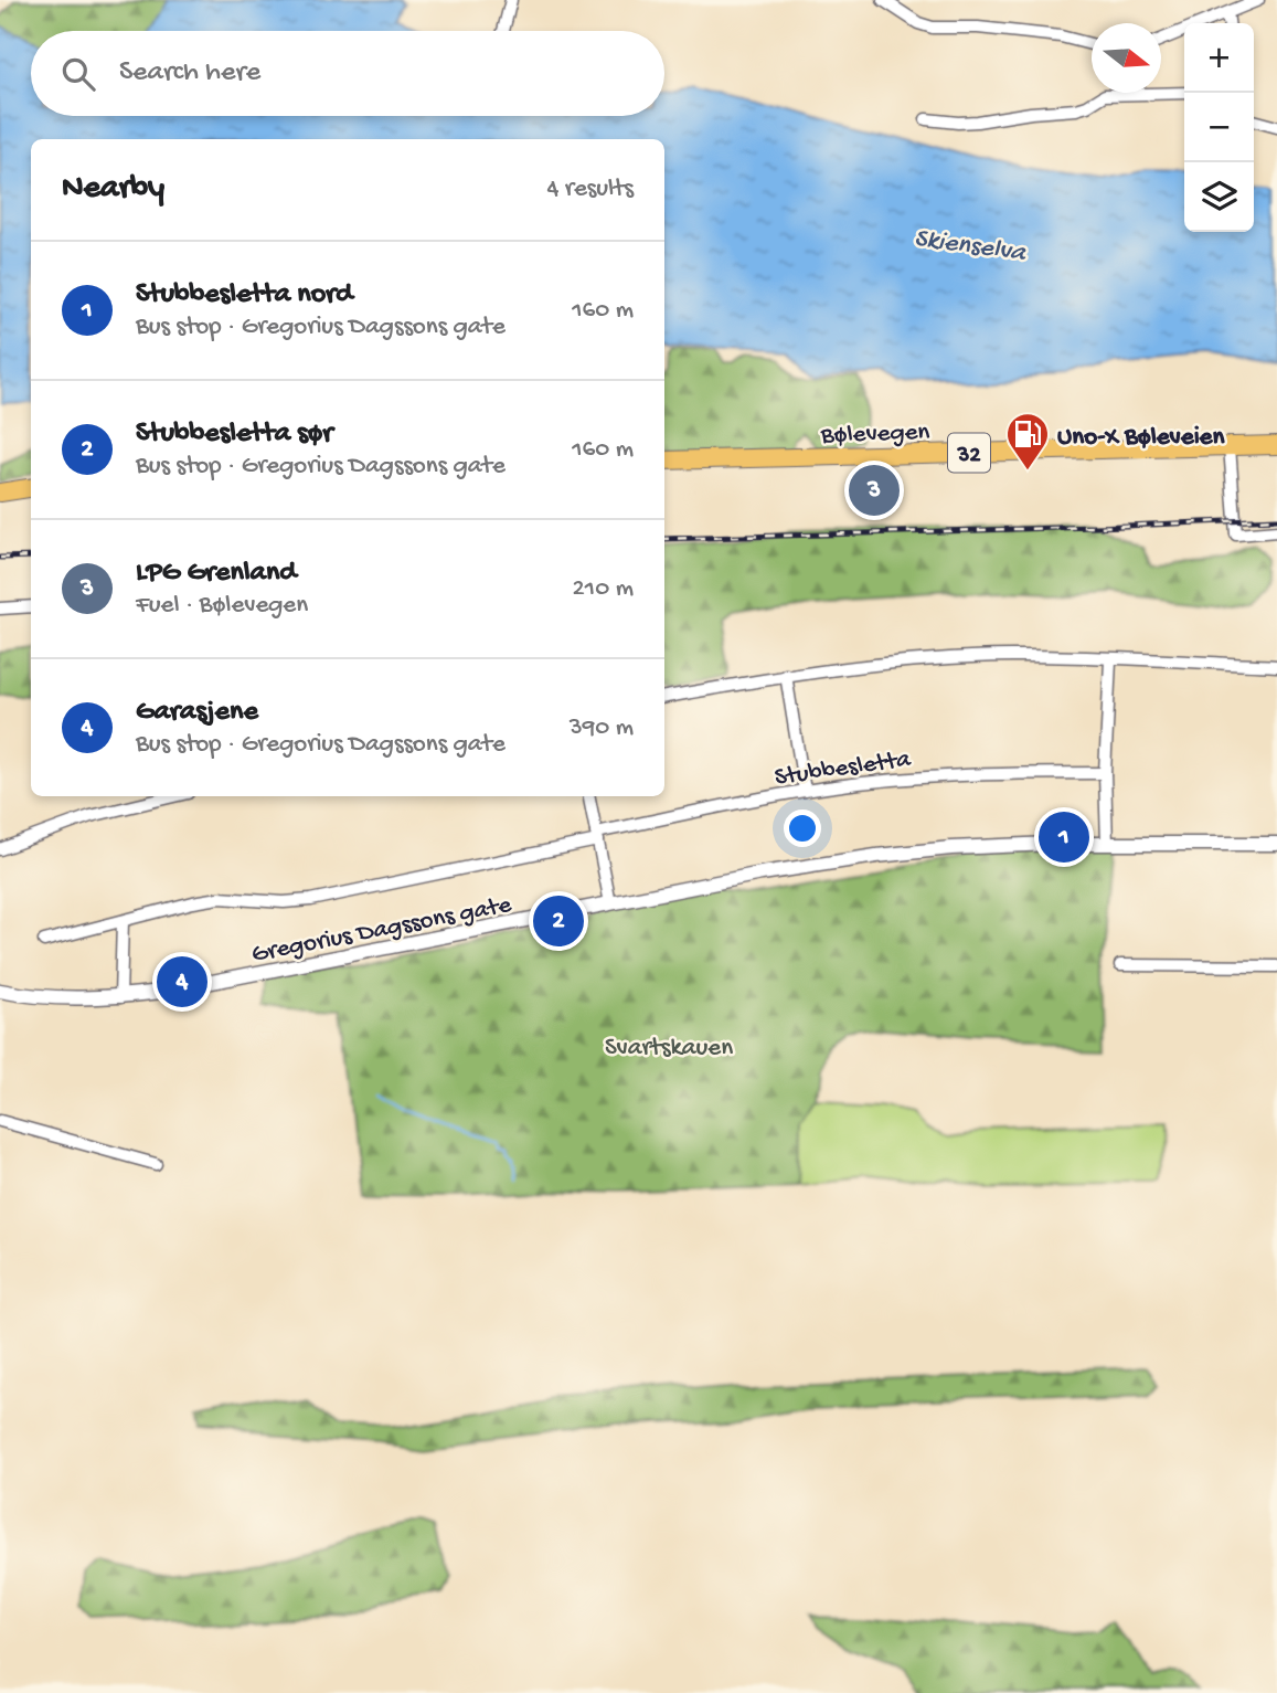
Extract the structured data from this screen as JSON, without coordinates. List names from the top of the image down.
{
  "streets": {
    "main road": ["Bølevegen", "32"],
    "street": ["Stubbesletta", "Gregorius Dagssons gate"]
  },
  "water": ["Skienselva"],
  "parks": ["Svartskauen"],
  "places": {
    "fuel station": ["Uno-X Bøleveien"]
  },
  "north": "right",
  "page": {
    "map_buttons": ["+", "−"],
    "search": "Search here",
    "heading": ["Nearby", "4 results"],
    "list": [
      {
        "mark": "1",
        "name": "Stubbesletta nord",
        "note": "Bus stop · Gregorius Dagssons gate",
        "value": "160 m"
      },
      {
        "mark": "2",
        "name": "Stubbesletta sør",
        "note": "Bus stop · Gregorius Dagssons gate",
        "value": "160 m"
      },
      {
        "mark": "3",
        "name": "LPG Grenland",
        "note": "Fuel · Bølevegen",
        "value": "210 m"
      },
      {
        "mark": "4",
        "name": "Garasjene",
        "note": "Bus stop · Gregorius Dagssons gate",
        "value": "390 m"
      }
    ],
    "pins": [
      "3",
      "1",
      "2",
      "4"
    ]
  }
}
